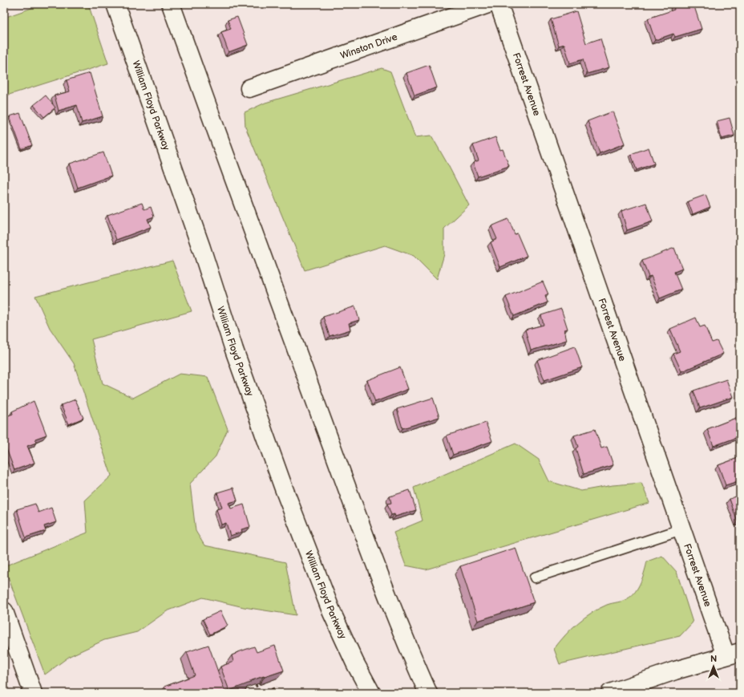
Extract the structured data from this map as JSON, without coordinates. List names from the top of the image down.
{
  "streets": {
    "main road": ["Winston Drive", "Forrest Avenue", "William Floyd Parkway"]
  },
  "north": "top"
}
